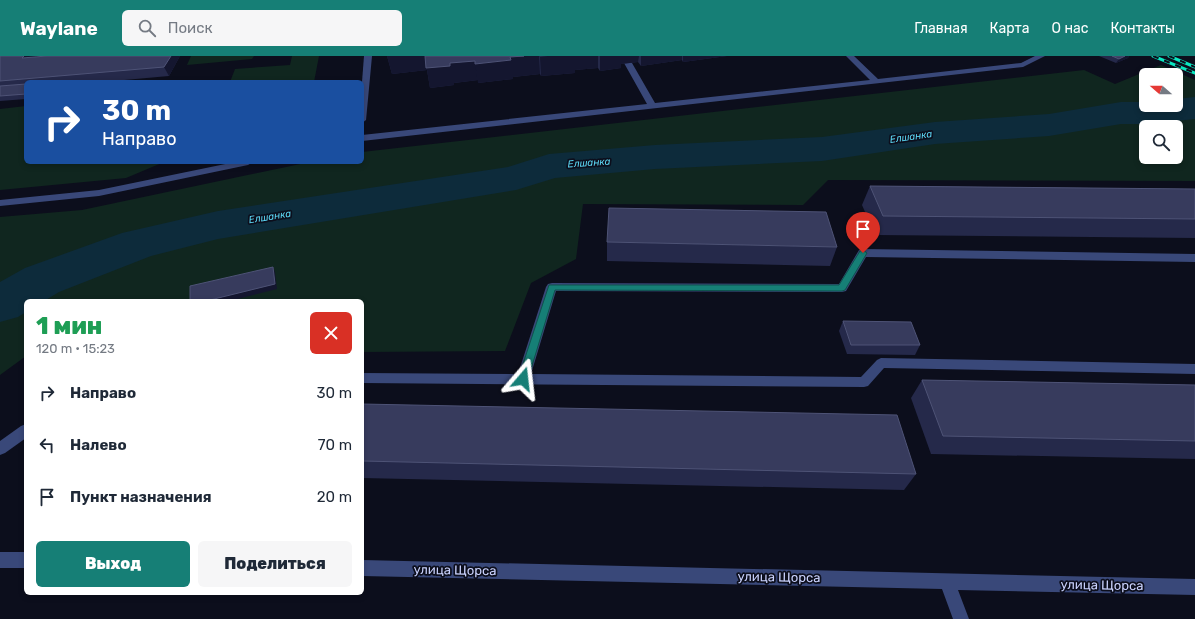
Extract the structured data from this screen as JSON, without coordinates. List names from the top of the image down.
{
  "streets": {
    "street": ["улица Щорса"]
  },
  "water": ["Елшанка"],
  "north": "left",
  "page": {
    "header": "Waylane",
    "search": "Поиск",
    "nav": [
      "Главная",
      "Карта",
      "О нас",
      "Контакты"
    ],
    "turn": ["30 m", "Направо"],
    "heading": ["1 мин", "120 m · 15:23"],
    "list": [
      {
        "name": "Направо",
        "value": "30 m"
      },
      {
        "name": "Налево",
        "value": "70 m"
      },
      {
        "name": "Пункт назначения",
        "value": "20 m"
      }
    ],
    "buttons": ["Выход", "Поделиться"]
  }
}
